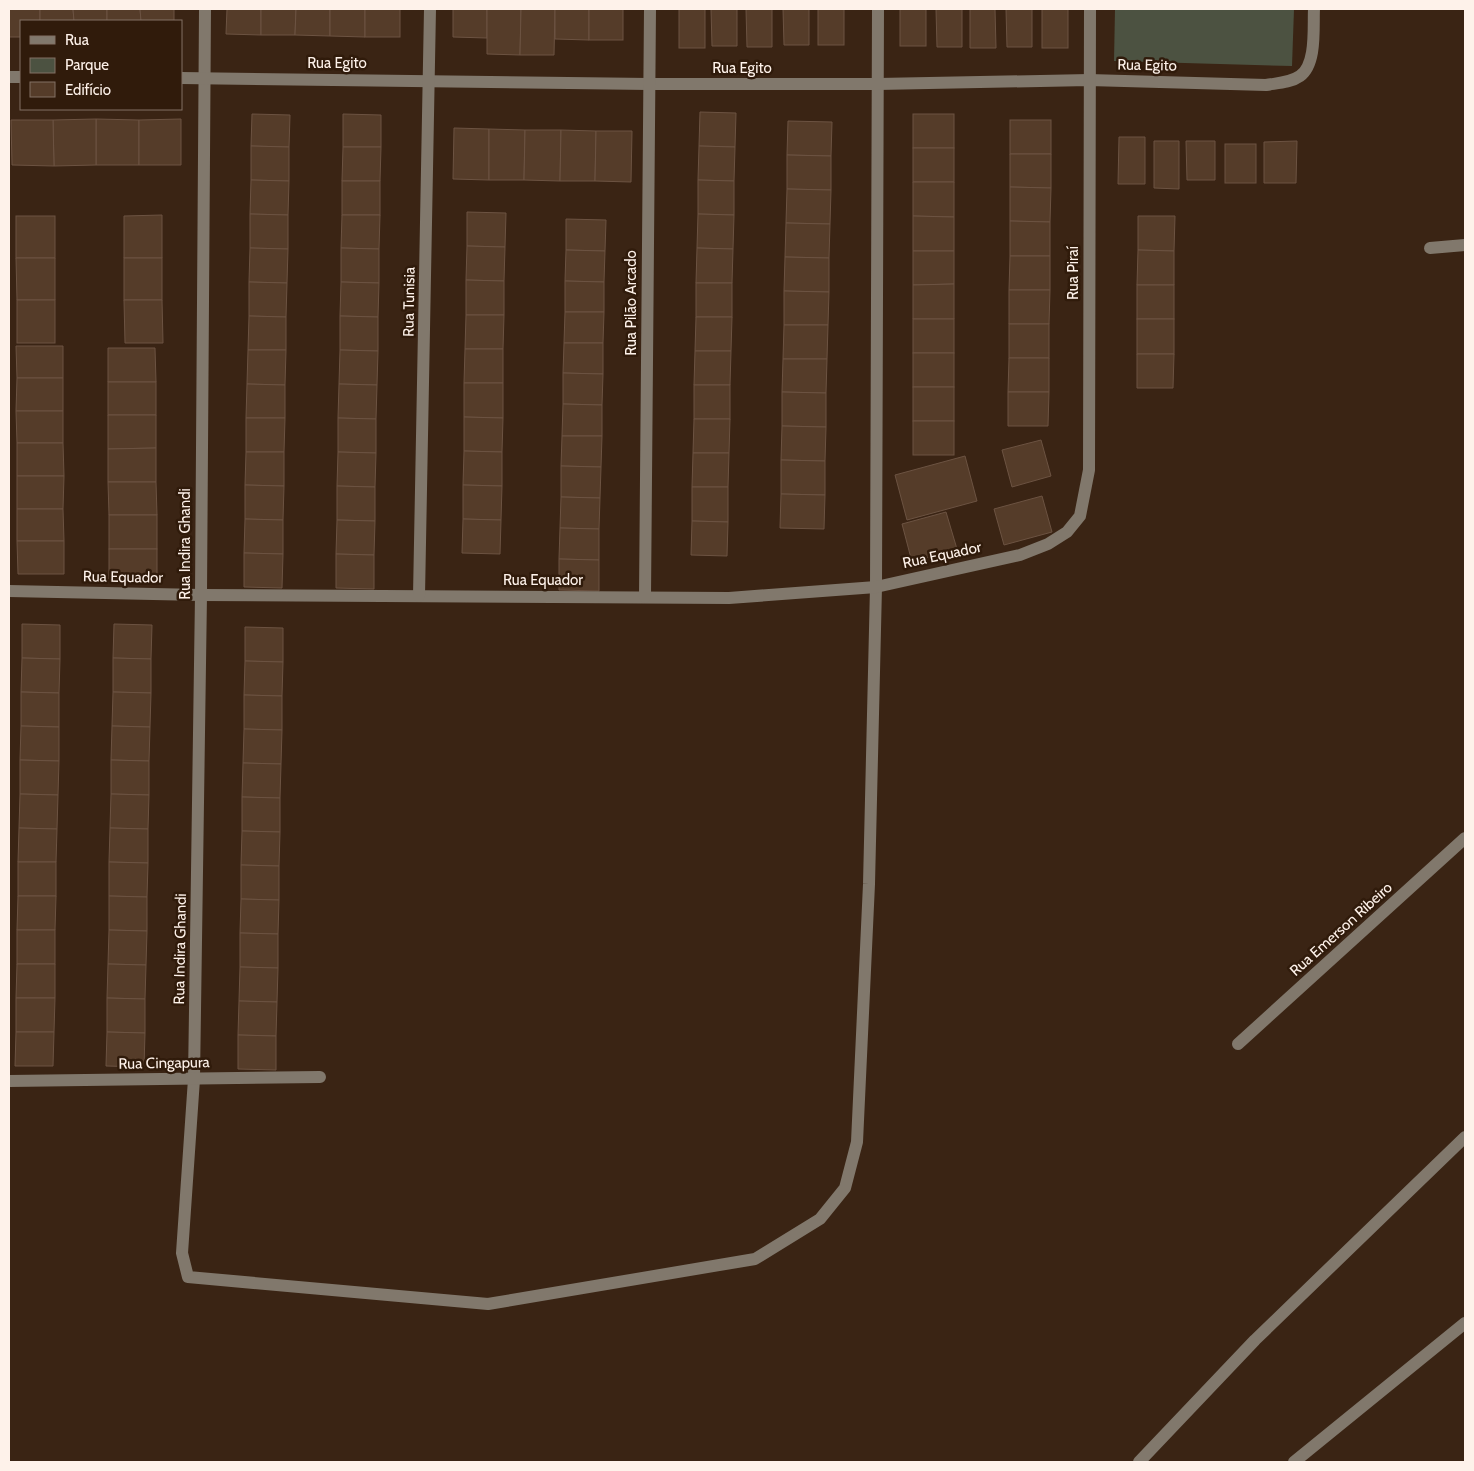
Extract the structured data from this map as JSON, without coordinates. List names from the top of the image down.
{
  "streets": {
    "street": [
      "Rua Egito",
      "Rua Piraí",
      "Rua Tunisia",
      "Rua Pilão Arcado",
      "Rua Indira Ghandi",
      "Rua Equador",
      "Rua Emerson Ribeiro",
      "Rua Cingapura"
    ]
  },
  "crossings": [
    ["Rua Egito", "Rua Piraí"],
    ["Rua Egito", "Rua Tunisia"],
    ["Rua Egito", "Rua Pilão Arcado"],
    ["Rua Egito", "Rua Indira Ghandi"],
    ["Rua Piraí", "Rua Equador"],
    ["Rua Tunisia", "Rua Equador"],
    ["Rua Pilão Arcado", "Rua Equador"],
    ["Rua Indira Ghandi", "Rua Equador"],
    ["Rua Indira Ghandi", "Rua Cingapura"]
  ],
  "legend": ["Rua", "Parque", "Edifício"]
}
